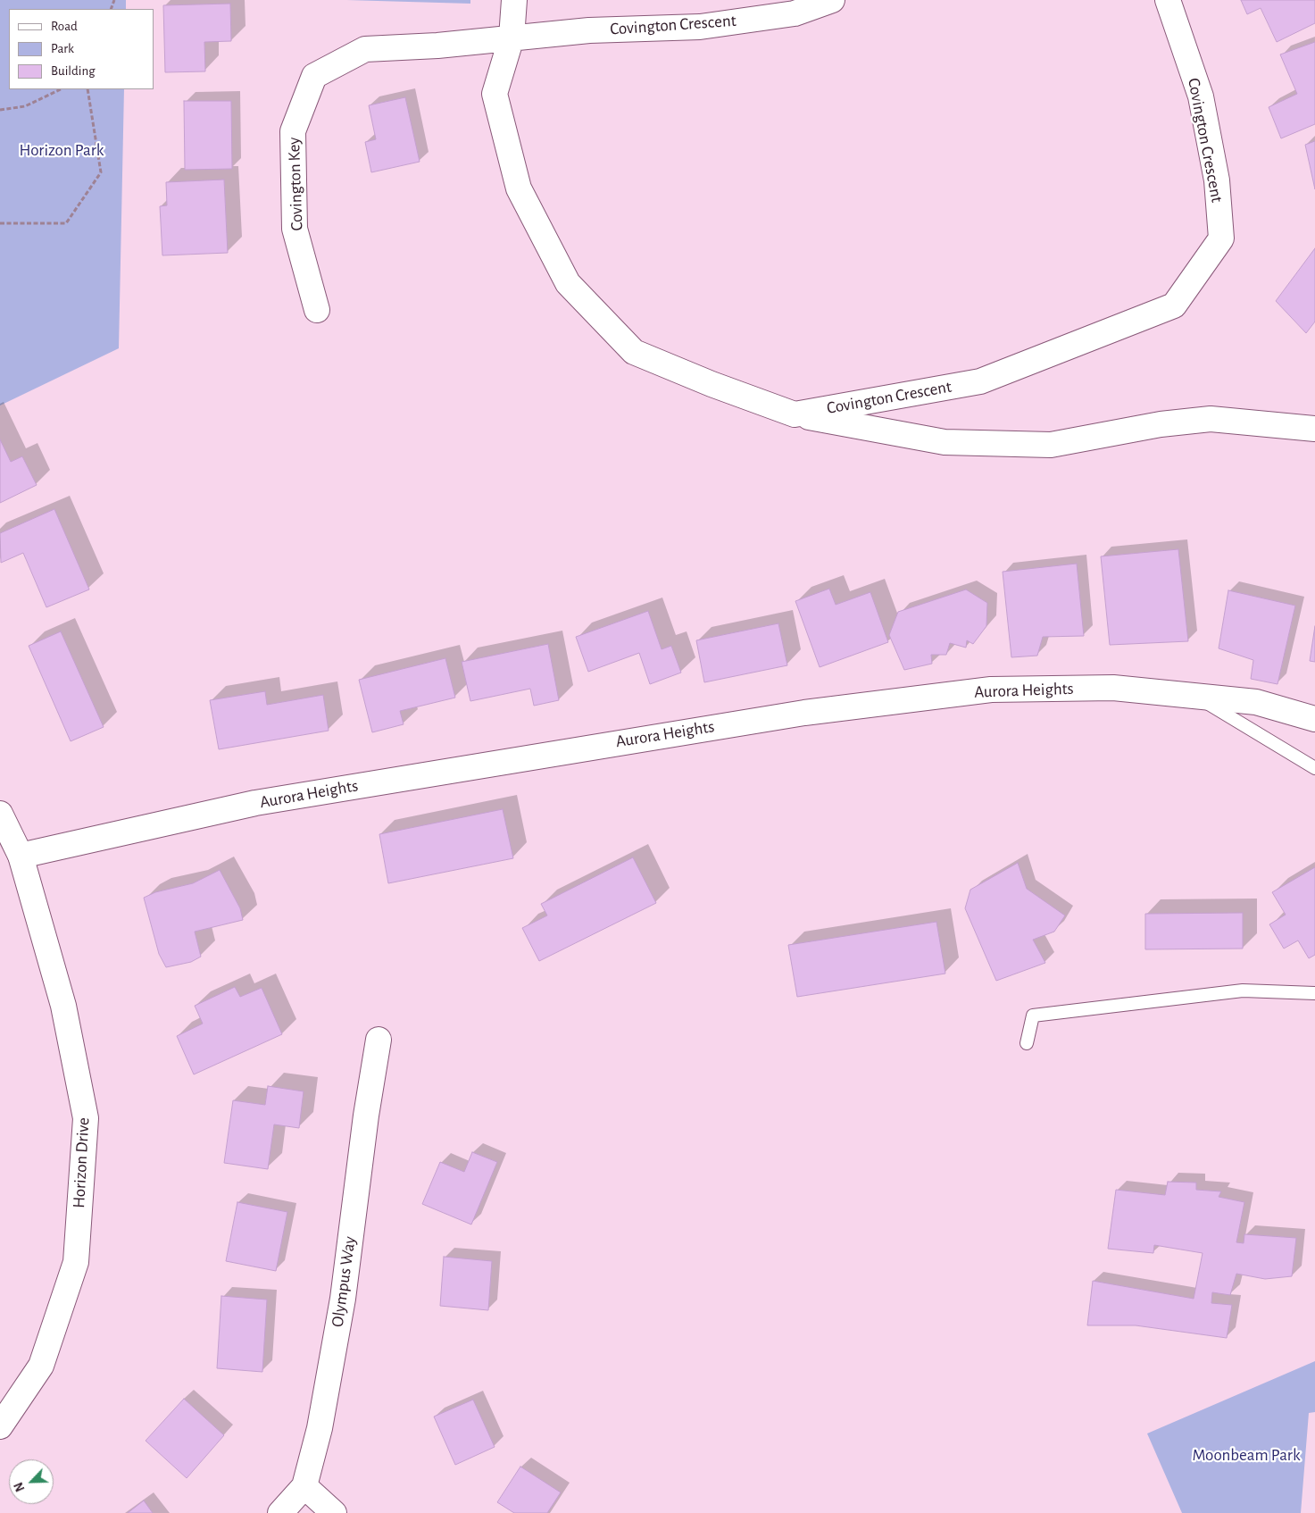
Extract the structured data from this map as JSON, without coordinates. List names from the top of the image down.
{
  "streets": {
    "street": [
      "Covington Crescent",
      "Covington Key",
      "Aurora Heights",
      "Horizon Drive",
      "Olympus Way"
    ]
  },
  "crossings": [
    ["Covington Crescent", "Covington Key"],
    ["Aurora Heights", "Horizon Drive"]
  ],
  "parks": ["Horizon Park", "Moonbeam Park"],
  "legend": ["Road", "Park", "Building"],
  "north": "bottom left"
}
